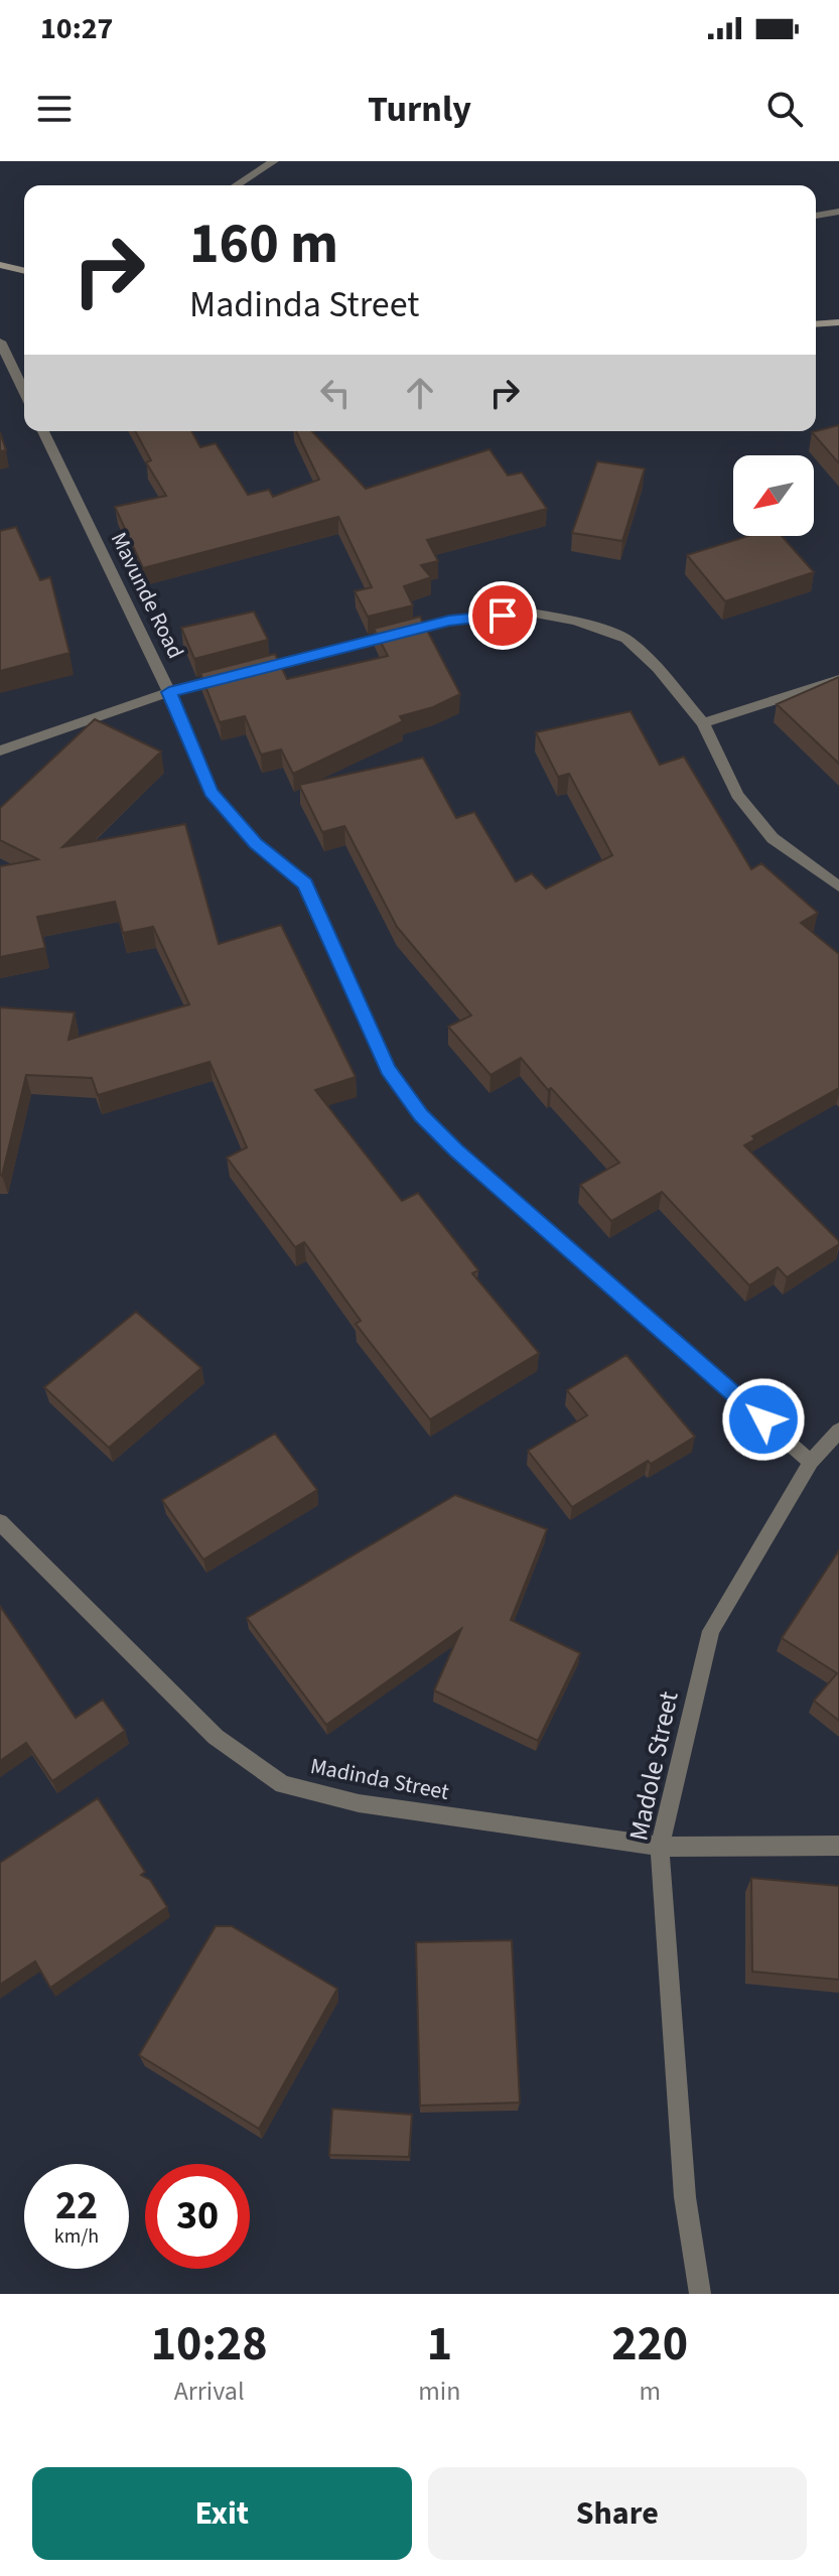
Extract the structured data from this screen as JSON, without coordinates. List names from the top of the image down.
{
  "streets": {
    "street": ["Mavunde Road", "Madole Street", "Madinda Street"]
  },
  "crossings": [
    ["Mavunde Road", "Madole Street"],
    ["Madole Street", "Madinda Street"]
  ],
  "north": "bottom left",
  "page": {
    "status": "10:27",
    "header": "Turnly",
    "turn": ["160 m", "Madinda Street"],
    "speed": "22 km/h",
    "limit": "30",
    "eta": [
      "10:28",
      "Arrival",
      "1",
      "min",
      "220",
      "m"
    ],
    "buttons": ["Exit", "Share"]
  }
}
